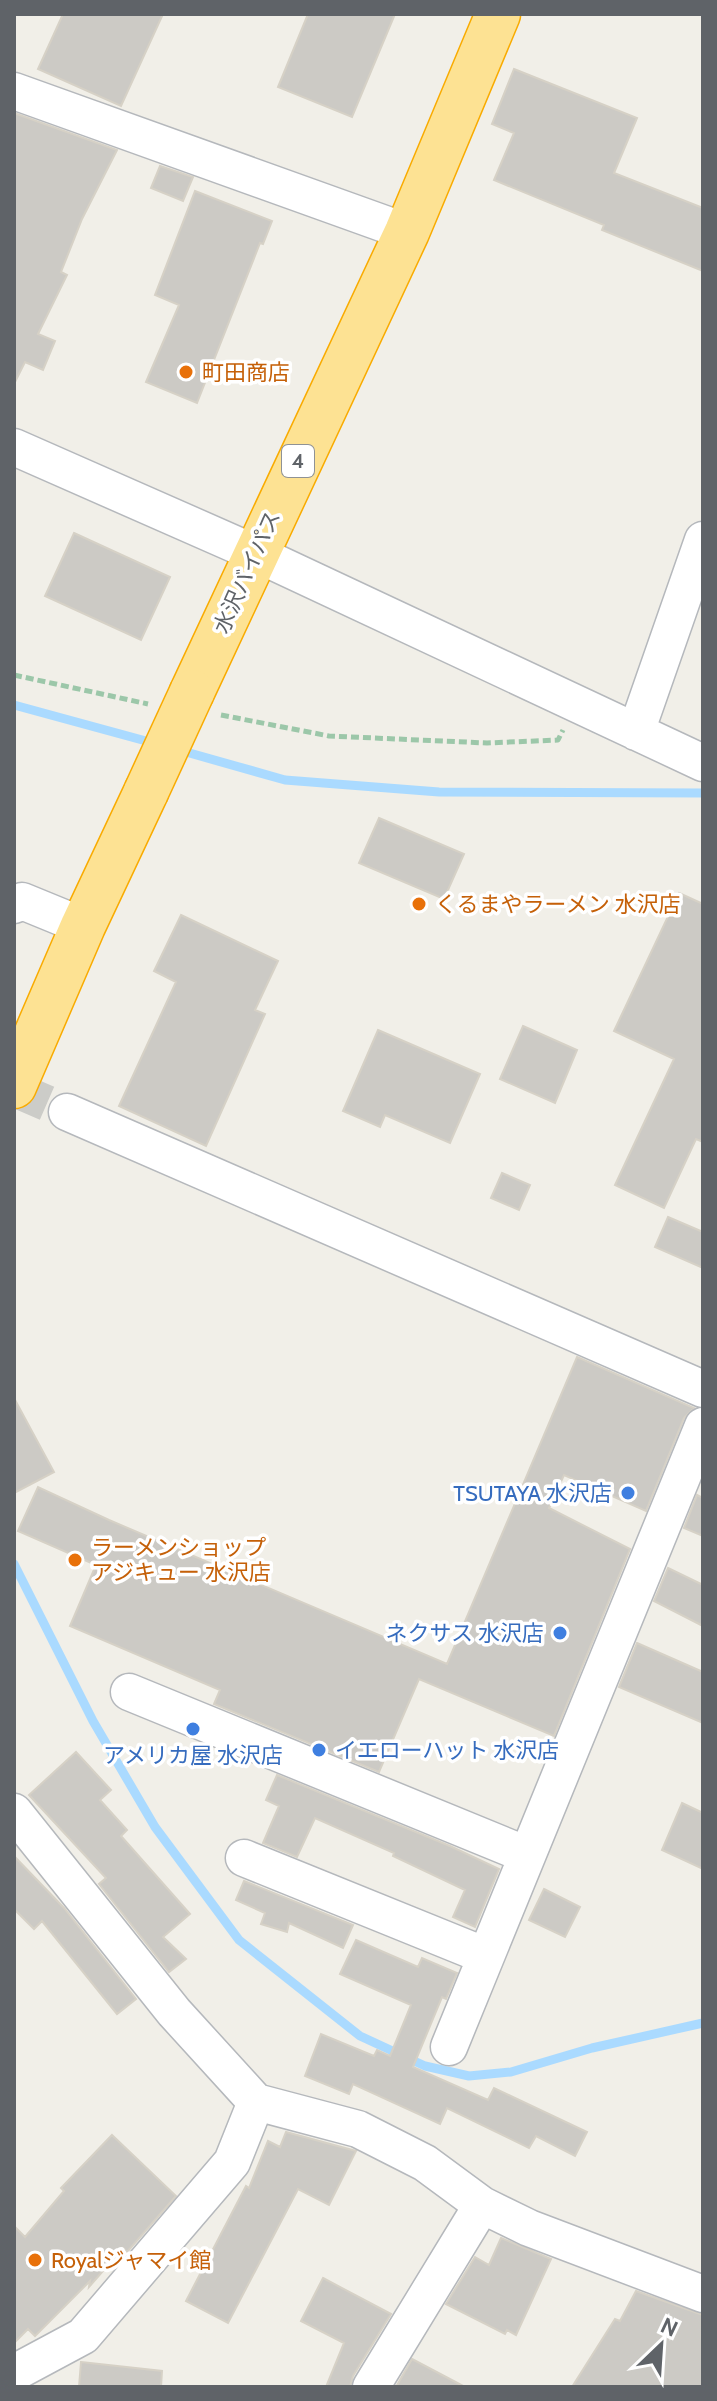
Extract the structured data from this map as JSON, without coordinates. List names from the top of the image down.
{
  "streets": {
    "highway": ["4", "水沢バイパス"]
  },
  "places": [
    "町田商店",
    "くるまやラーメン 水沢店",
    "TSUTAYA 水沢店",
    "ラーメンショップ アジキュー 水沢店",
    "ネクサス 水沢店",
    "アメリカ屋 水沢店",
    "イエローハット 水沢店",
    "Royalジャマイ館"
  ],
  "north": "top right"
}
